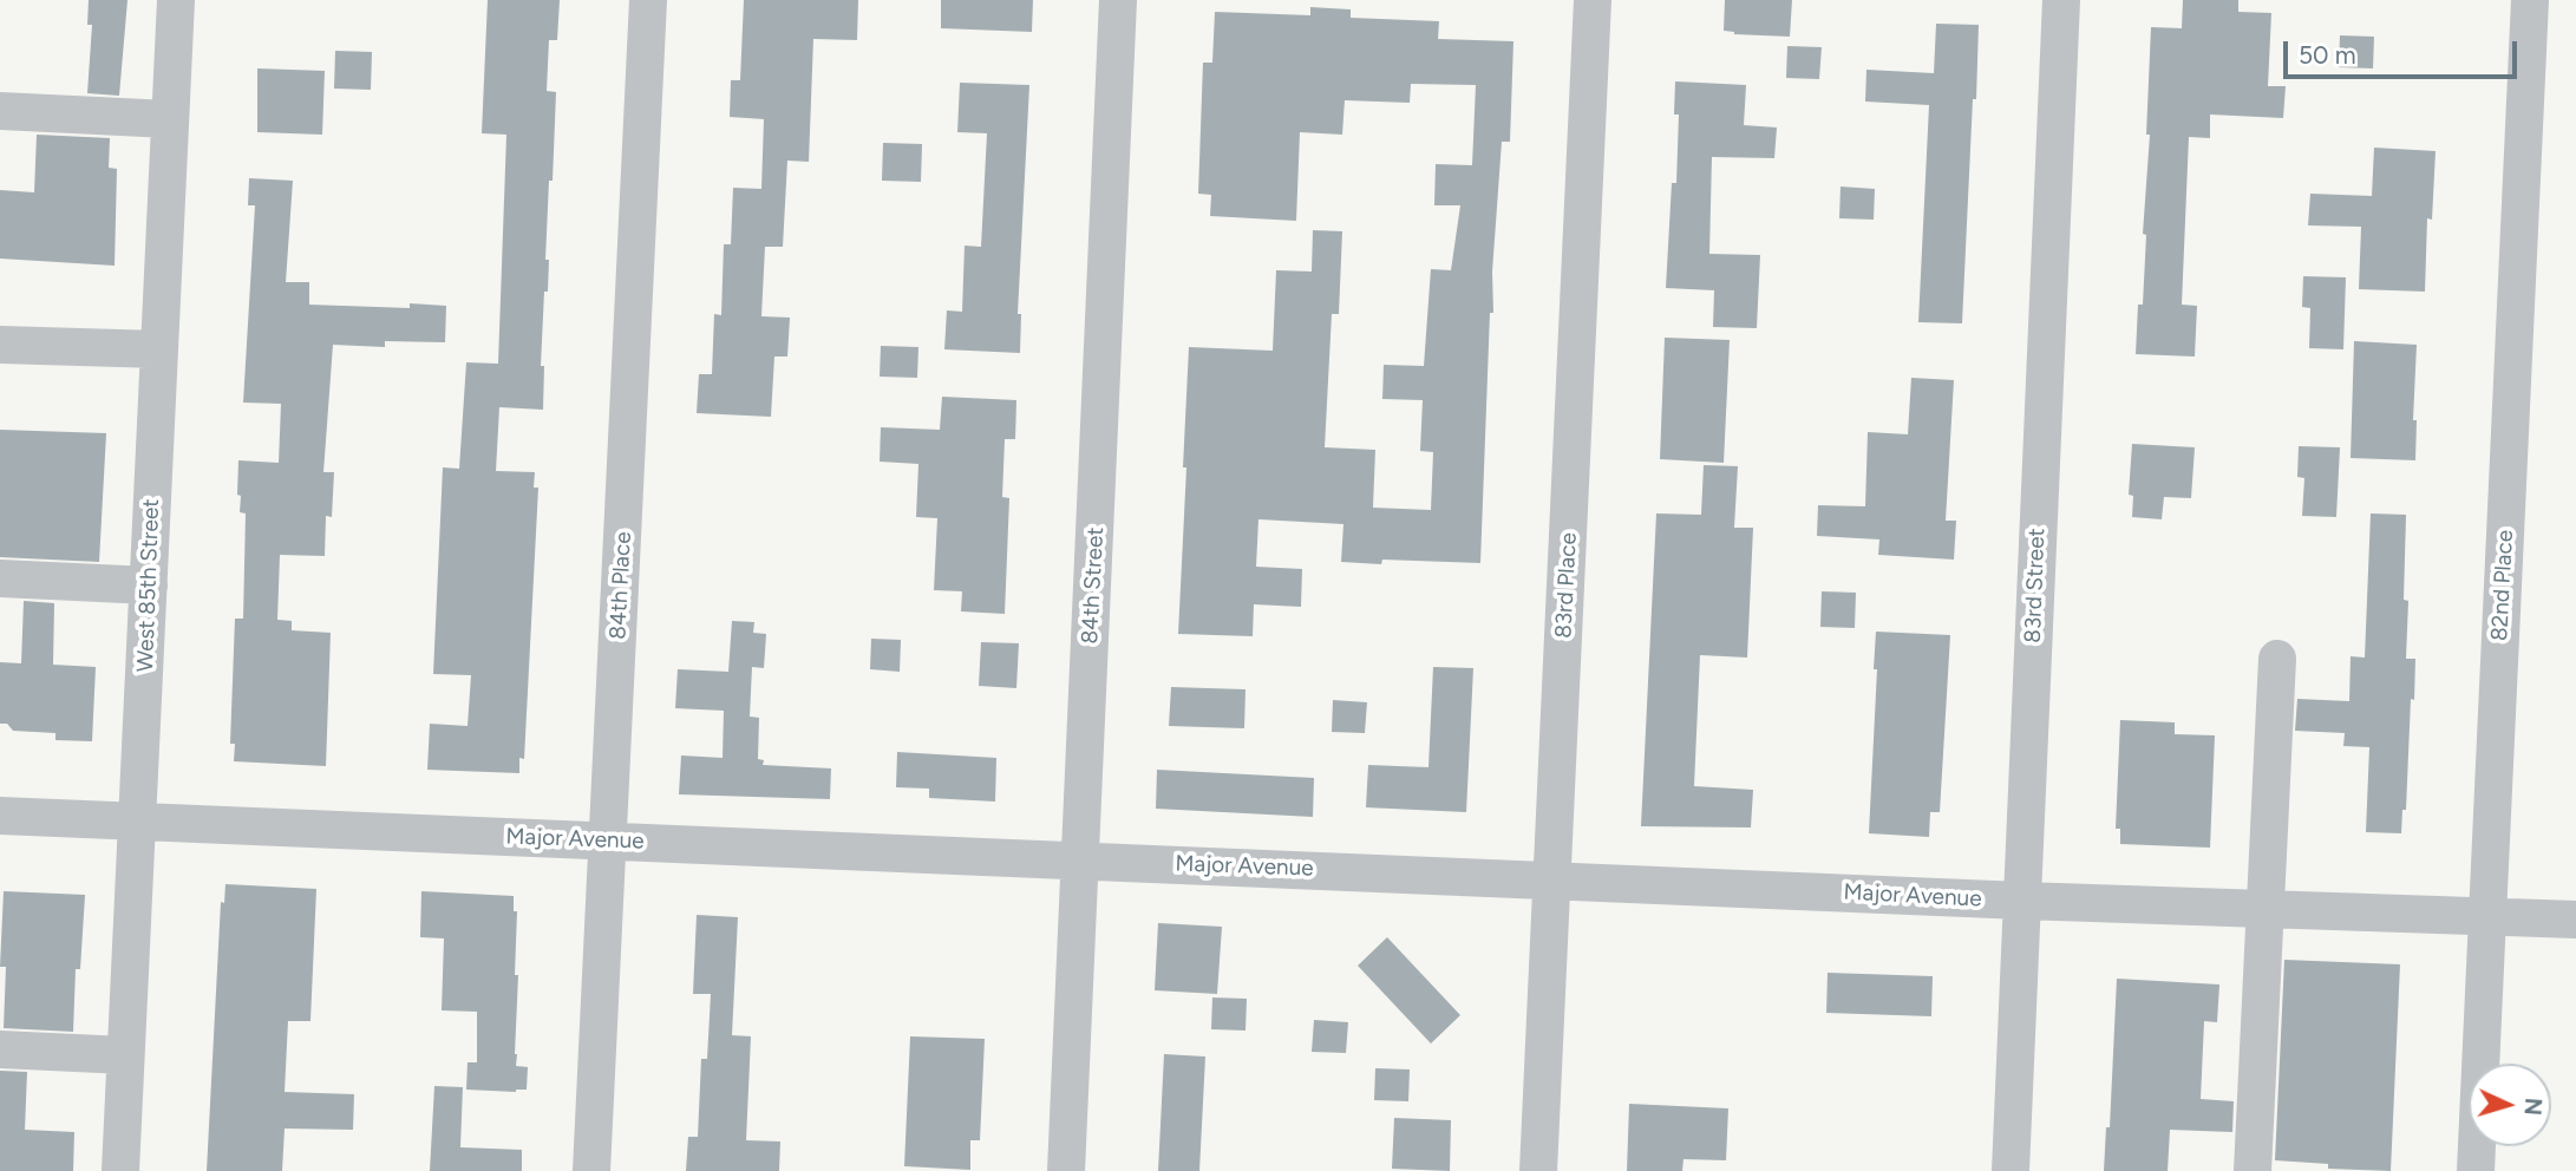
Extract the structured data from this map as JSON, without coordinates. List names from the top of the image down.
{
  "streets": {
    "street": [
      "West 85th Street",
      "84th Place",
      "84th Street",
      "83rd Place",
      "83rd Street",
      "82nd Place",
      "Major Avenue"
    ]
  },
  "crossings": [
    ["West 85th Street", "Major Avenue"],
    ["84th Place", "Major Avenue"],
    ["84th Street", "Major Avenue"],
    ["83rd Place", "Major Avenue"],
    ["83rd Street", "Major Avenue"],
    ["82nd Place", "Major Avenue"]
  ],
  "scale_bar": "50 m",
  "north": "right"
}
